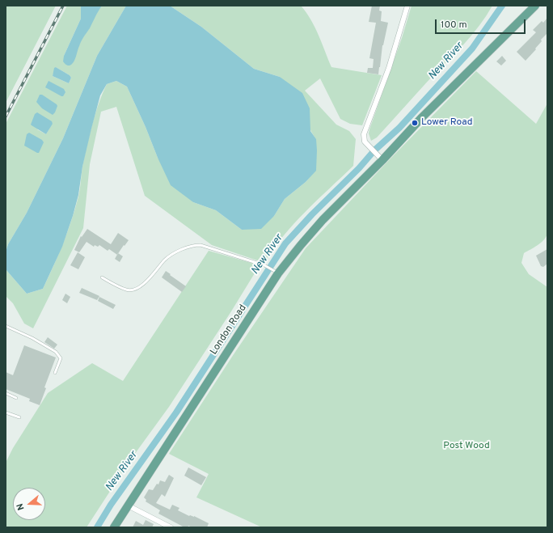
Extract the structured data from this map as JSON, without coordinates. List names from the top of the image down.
{
  "streets": {
    "main road": ["London Road"]
  },
  "water": ["New River"],
  "parks": ["Post Wood"],
  "places": ["Lower Road"],
  "scale_bar": "100 m",
  "north": "left"
}
